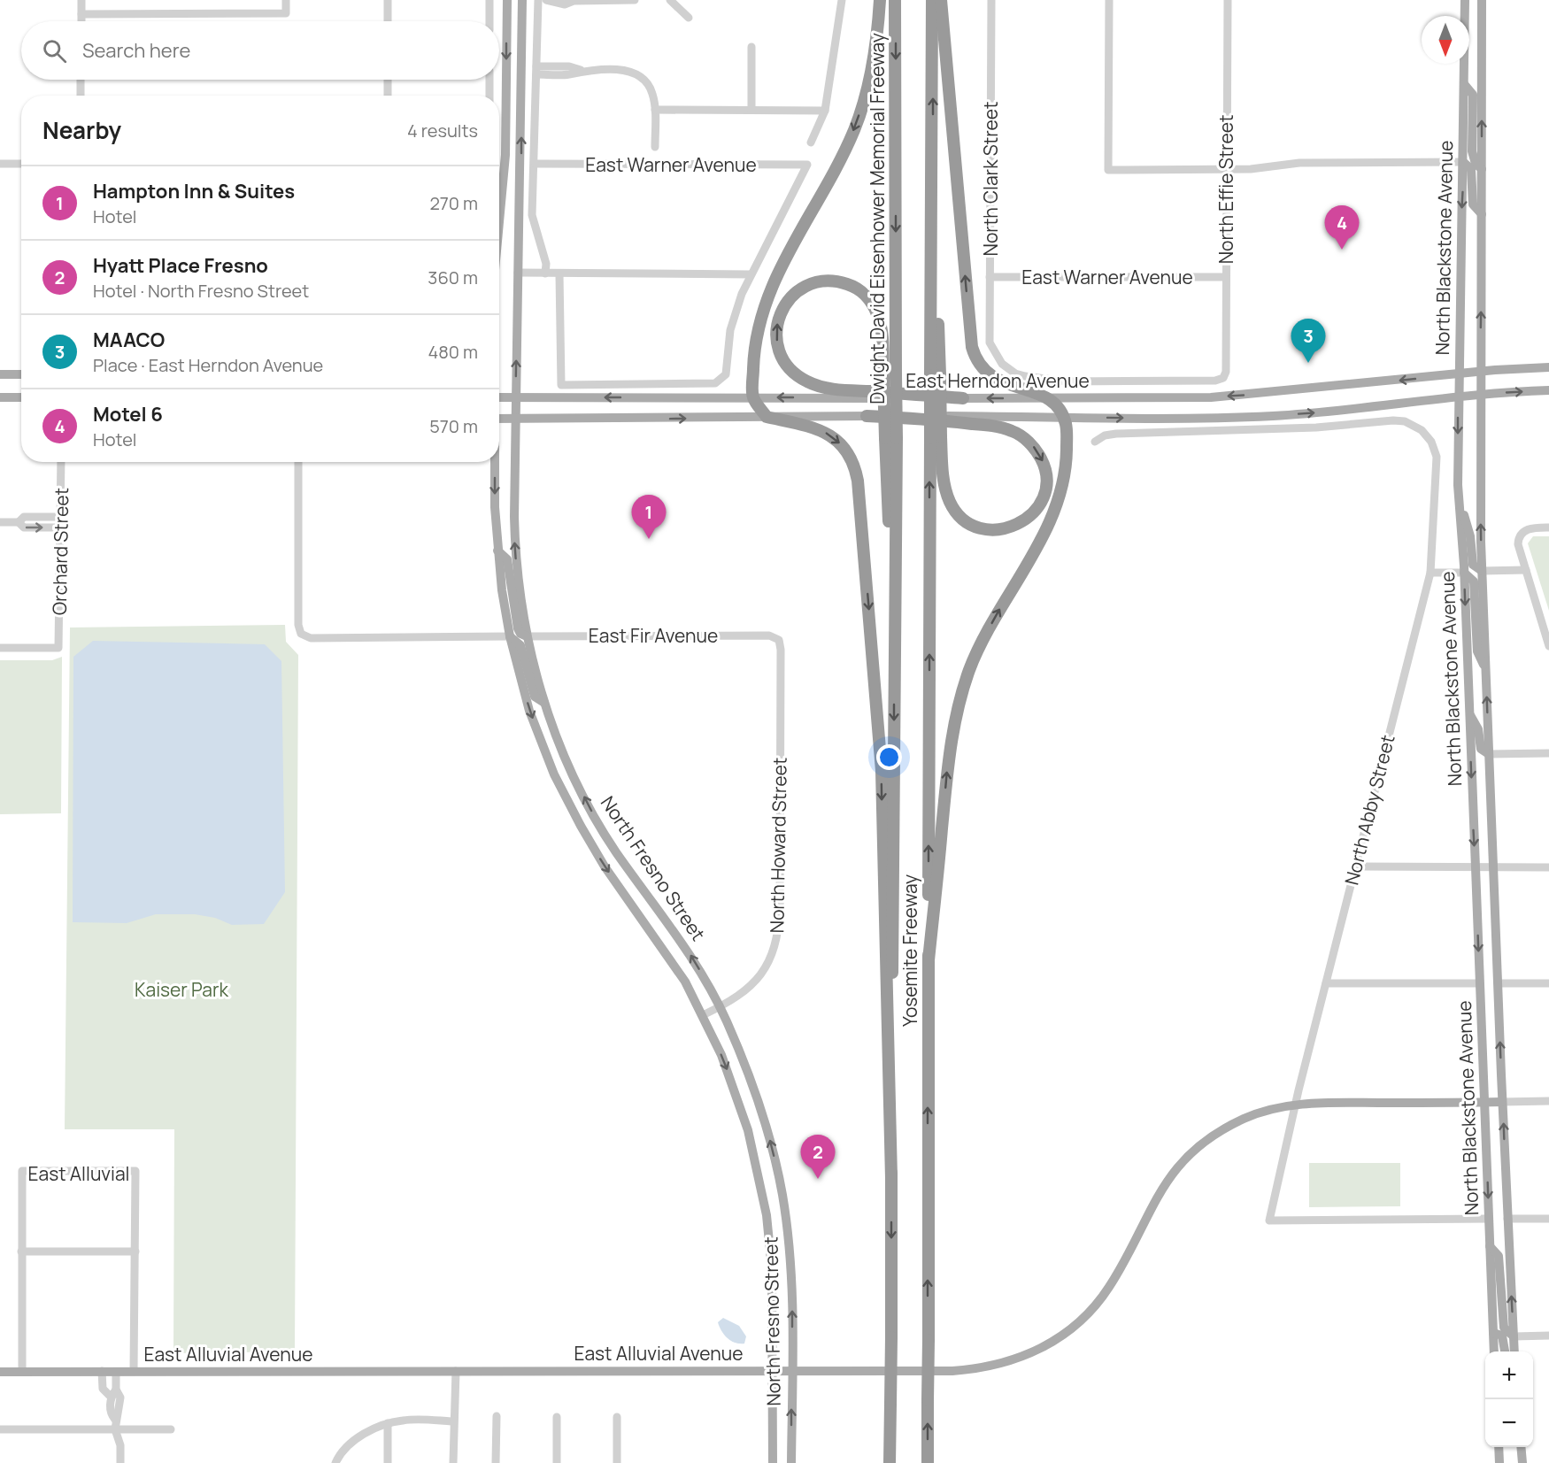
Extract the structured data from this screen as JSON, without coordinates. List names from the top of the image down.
{
  "streets": {
    "highway": ["Dwight David Eisenhower Memorial Freeway", "Yosemite Freeway"],
    "main road": [
      "North Blackstone Avenue",
      "East Herndon Avenue",
      "North Fresno Street",
      "East Alluvial Avenue"
    ],
    "street": [
      "East Warner Avenue",
      "North Clark Street",
      "North Effie Street",
      "Orchard Street",
      "East Fir Avenue",
      "North Abby Street",
      "North Howard Street",
      "East Alluvial"
    ]
  },
  "crossings": [
    ["East Warner Avenue", "North Clark Street"],
    ["East Warner Avenue", "North Effie Street"],
    ["North Clark Street", "North Effie Street"],
    ["Dwight David Eisenhower Memorial Freeway", "Yosemite Freeway"],
    ["North Blackstone Avenue", "East Herndon Avenue"],
    ["North Blackstone Avenue", "North Abby Street"],
    ["North Blackstone Avenue", "East Alluvial Avenue"],
    ["East Herndon Avenue", "North Fresno Street"],
    ["East Fir Avenue", "North Howard Street"],
    ["East Fir Avenue", "North Fresno Street"],
    ["North Abby Street", "East Alluvial Avenue"],
    ["North Howard Street", "North Fresno Street"],
    ["North Fresno Street", "East Alluvial Avenue"],
    ["East Alluvial", "East Alluvial Avenue"]
  ],
  "parks": ["Kaiser Park"],
  "north": "bottom",
  "page": {
    "search": "Search here",
    "heading": ["Nearby", "4 results"],
    "list": [
      {
        "mark": "1",
        "name": "Hampton Inn & Suites",
        "note": "Hotel",
        "value": "270 m"
      },
      {
        "mark": "2",
        "name": "Hyatt Place Fresno",
        "note": "Hotel · North Fresno Street",
        "value": "360 m"
      },
      {
        "mark": "3",
        "name": "MAACO",
        "note": "Place · East Herndon Avenue",
        "value": "480 m"
      },
      {
        "mark": "4",
        "name": "Motel 6",
        "note": "Hotel",
        "value": "570 m"
      }
    ],
    "pins": [
      "4",
      "3",
      "1",
      "2"
    ],
    "map_buttons": ["+", "−"]
  }
}
